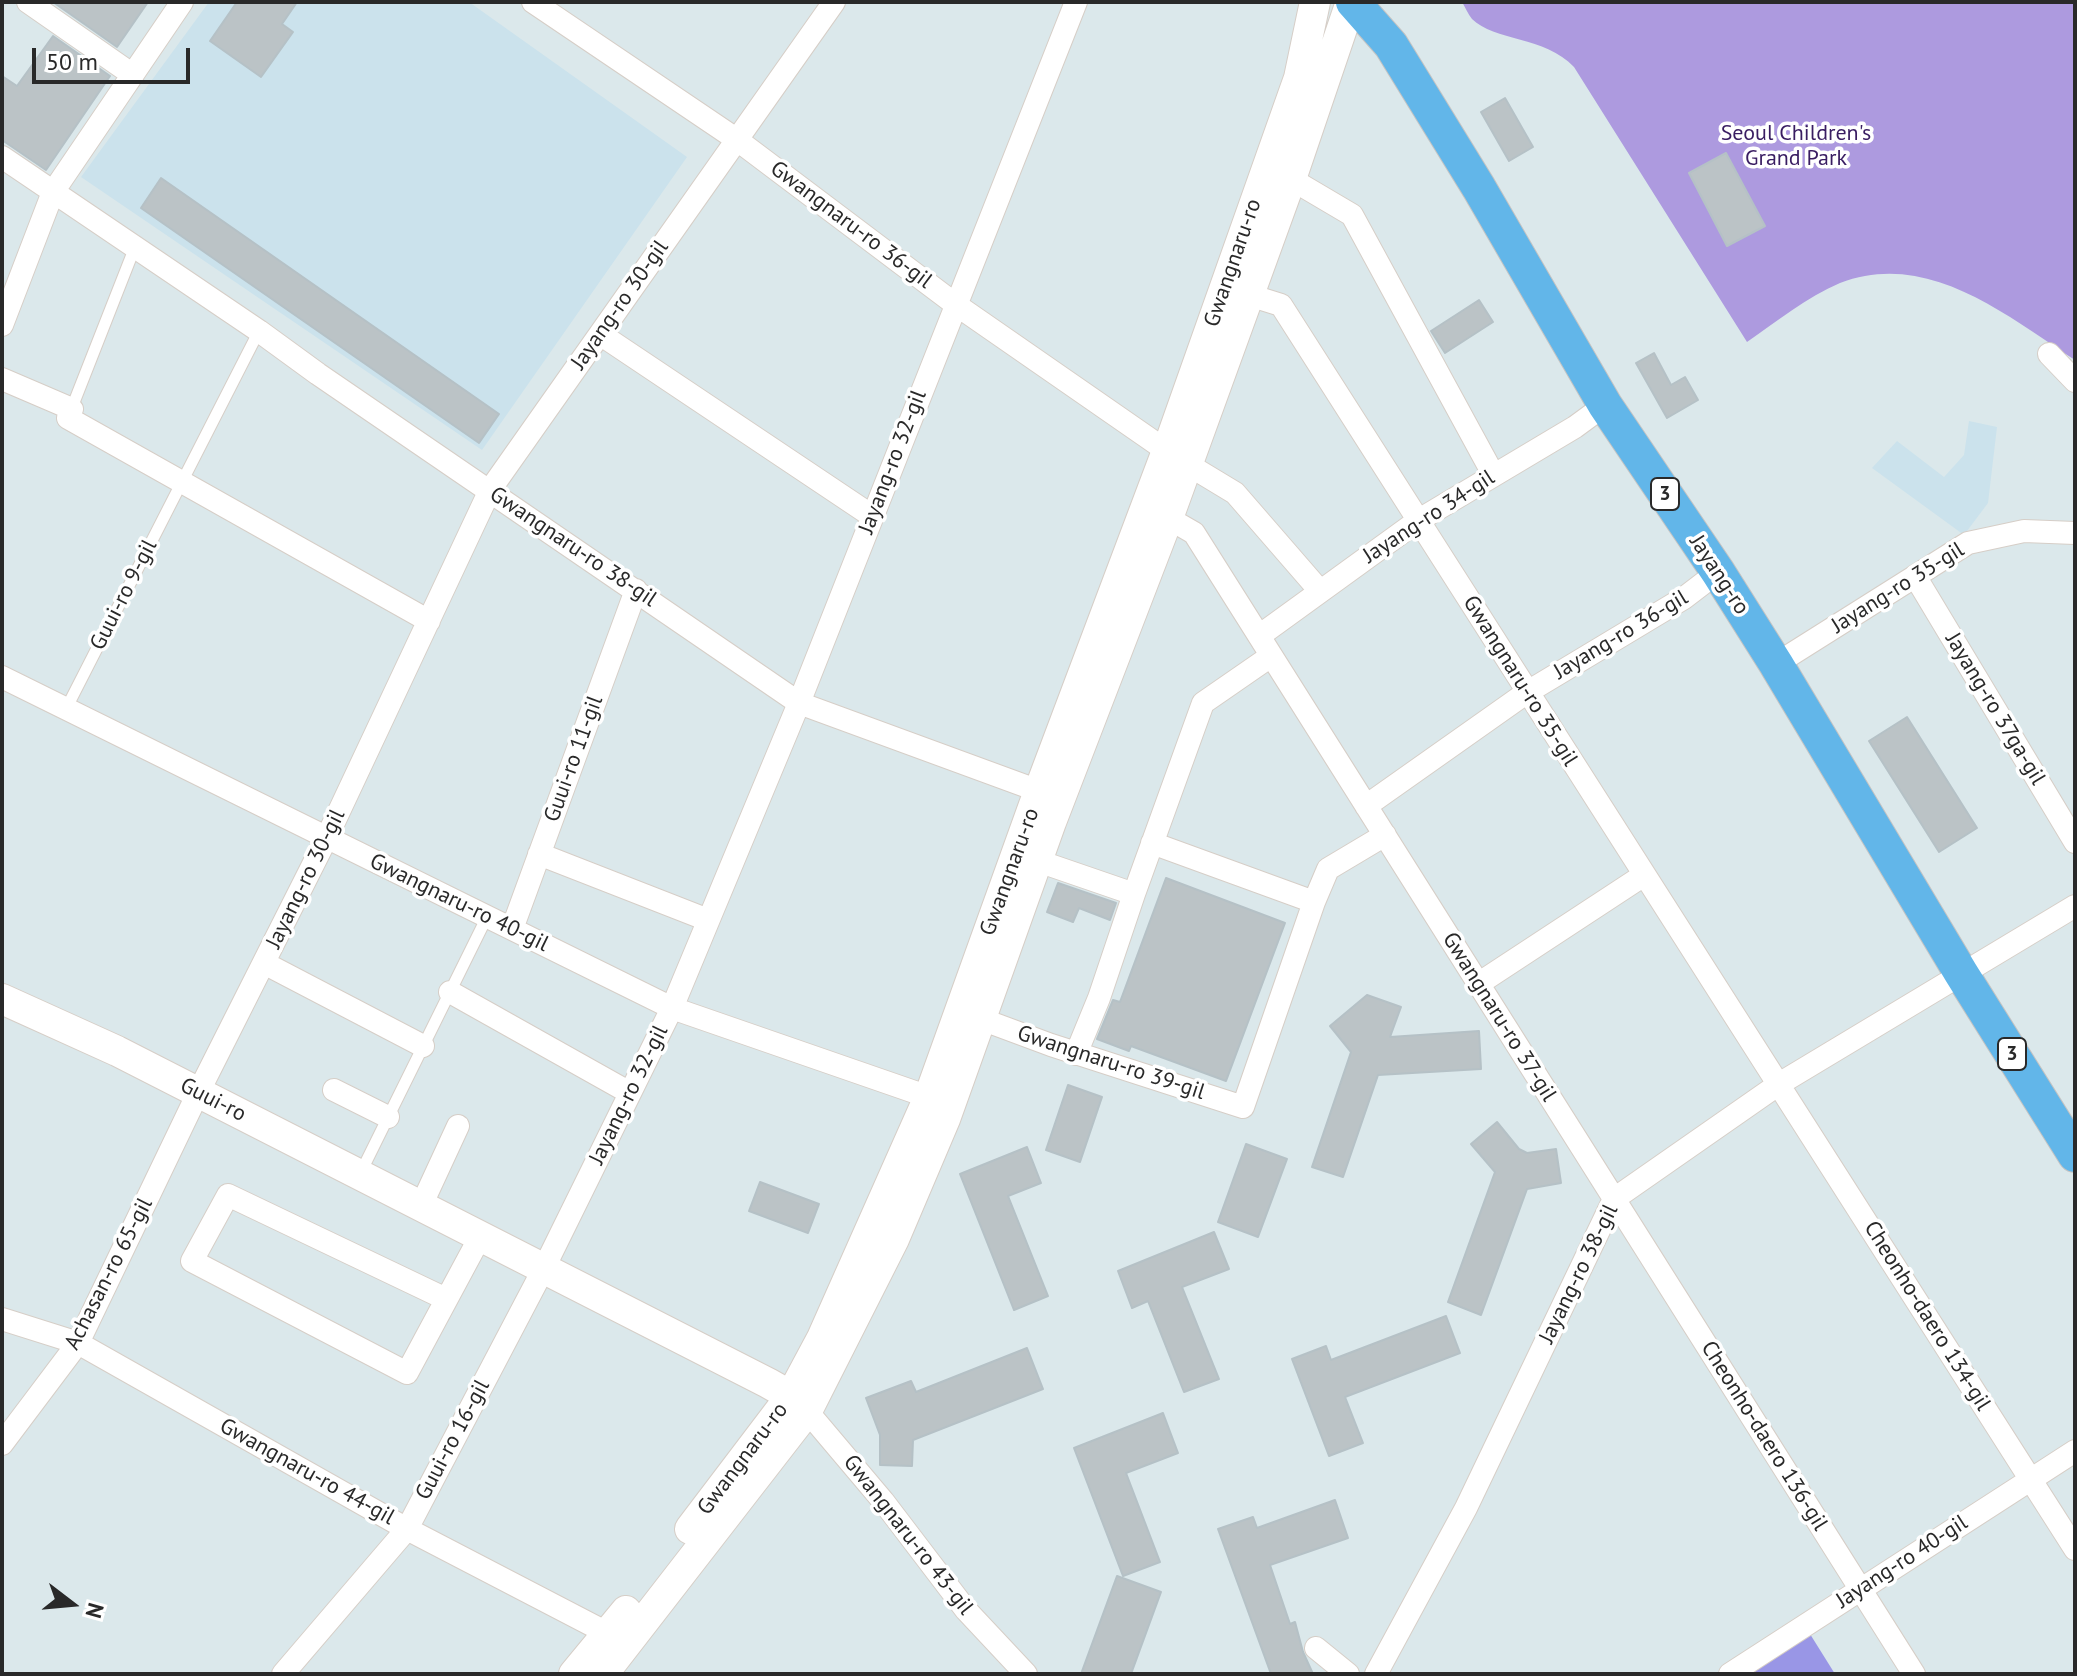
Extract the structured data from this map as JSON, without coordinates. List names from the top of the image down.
{
  "streets": {
    "main road": [
      "Gwangnaru-ro",
      "3",
      "Jayang-ro",
      "Guui-ro"
    ],
    "street": [
      "Gwangnaru-ro 36-gil",
      "Jayang-ro 30-gil",
      "Jayang-ro 32-gil",
      "Jayang-ro 34-gil",
      "Gwangnaru-ro 38-gil",
      "Jayang-ro 35-gil",
      "Jayang-ro 36-gil",
      "Gwangnaru-ro 35-gil",
      "Jayang-ro 37ga-gil",
      "Guui-ro 11-gil",
      "Gwangnaru-ro 40-gil",
      "Gwangnaru-ro 37-gil",
      "Gwangnaru-ro 39-gil",
      "Achasan-ro 65-gil",
      "Jayang-ro 38-gil",
      "Cheonho-daero 134-gil",
      "Cheonho-daero 136-gil",
      "Guui-ro 16-gil",
      "Gwangnaru-ro 44-gil",
      "Gwangnaru-ro 43-gil",
      "Jayang-ro 40-gil"
    ],
    "lane": ["Guui-ro 9-gil"]
  },
  "crossings": [
    ["Gwangnaru-ro 36-gil", "Gwangnaru-ro"],
    ["Gwangnaru-ro 36-gil", "Jayang-ro 30-gil"],
    ["Gwangnaru-ro 36-gil", "Jayang-ro 32-gil"],
    ["Gwangnaru-ro", "Gwangnaru-ro 38-gil"],
    ["Gwangnaru-ro", "Jayang-ro"],
    ["Gwangnaru-ro", "Gwangnaru-ro 35-gil"],
    ["Gwangnaru-ro", "Gwangnaru-ro 40-gil"],
    ["Gwangnaru-ro", "Gwangnaru-ro 37-gil"],
    ["Gwangnaru-ro", "Gwangnaru-ro 39-gil"],
    ["Gwangnaru-ro", "Guui-ro"],
    ["Gwangnaru-ro", "Gwangnaru-ro 44-gil"],
    ["Gwangnaru-ro", "Gwangnaru-ro 43-gil"],
    ["Jayang-ro 30-gil", "Gwangnaru-ro 38-gil"],
    ["Jayang-ro 30-gil", "Gwangnaru-ro 40-gil"],
    ["Jayang-ro 30-gil", "Guui-ro"],
    ["Jayang-ro 30-gil", "Achasan-ro 65-gil"],
    ["Jayang-ro 32-gil", "Gwangnaru-ro 38-gil"],
    ["Jayang-ro 32-gil", "Gwangnaru-ro 40-gil"],
    ["Jayang-ro 32-gil", "Guui-ro"],
    ["Jayang-ro 32-gil", "Guui-ro 16-gil"],
    ["Jayang-ro 34-gil", "Jayang-ro"],
    ["Jayang-ro 34-gil", "Gwangnaru-ro 35-gil"],
    ["Jayang-ro 34-gil", "Gwangnaru-ro 37-gil"],
    ["Gwangnaru-ro 38-gil", "Guui-ro 9-gil"],
    ["Gwangnaru-ro 38-gil", "Guui-ro 11-gil"],
    ["Jayang-ro", "Jayang-ro 35-gil"],
    ["Jayang-ro", "Jayang-ro 36-gil"],
    ["Jayang-ro", "Jayang-ro 38-gil"],
    ["Jayang-ro 35-gil", "Jayang-ro 37ga-gil"],
    ["Guui-ro 9-gil", "Gwangnaru-ro 40-gil"],
    ["Jayang-ro 36-gil", "Gwangnaru-ro 35-gil"],
    ["Jayang-ro 36-gil", "Gwangnaru-ro 37-gil"],
    ["Gwangnaru-ro 35-gil", "Jayang-ro 38-gil"],
    ["Gwangnaru-ro 35-gil", "Cheonho-daero 134-gil"],
    ["Guui-ro 11-gil", "Gwangnaru-ro 40-gil"],
    ["Gwangnaru-ro 37-gil", "Jayang-ro 38-gil"],
    ["Gwangnaru-ro 37-gil", "Cheonho-daero 136-gil"],
    ["Guui-ro", "Achasan-ro 65-gil"],
    ["Guui-ro", "Guui-ro 16-gil"],
    ["Guui-ro", "Gwangnaru-ro 43-gil"],
    ["Achasan-ro 65-gil", "Gwangnaru-ro 44-gil"],
    ["Jayang-ro 38-gil", "Cheonho-daero 134-gil"],
    ["Jayang-ro 38-gil", "Cheonho-daero 136-gil"],
    ["Cheonho-daero 134-gil", "Jayang-ro 40-gil"],
    ["Cheonho-daero 136-gil", "Jayang-ro 40-gil"],
    ["Guui-ro 16-gil", "Gwangnaru-ro 44-gil"]
  ],
  "parks": ["Seoul Children's Grand Park"],
  "scale_bar": "50 m",
  "north": "right"
}
